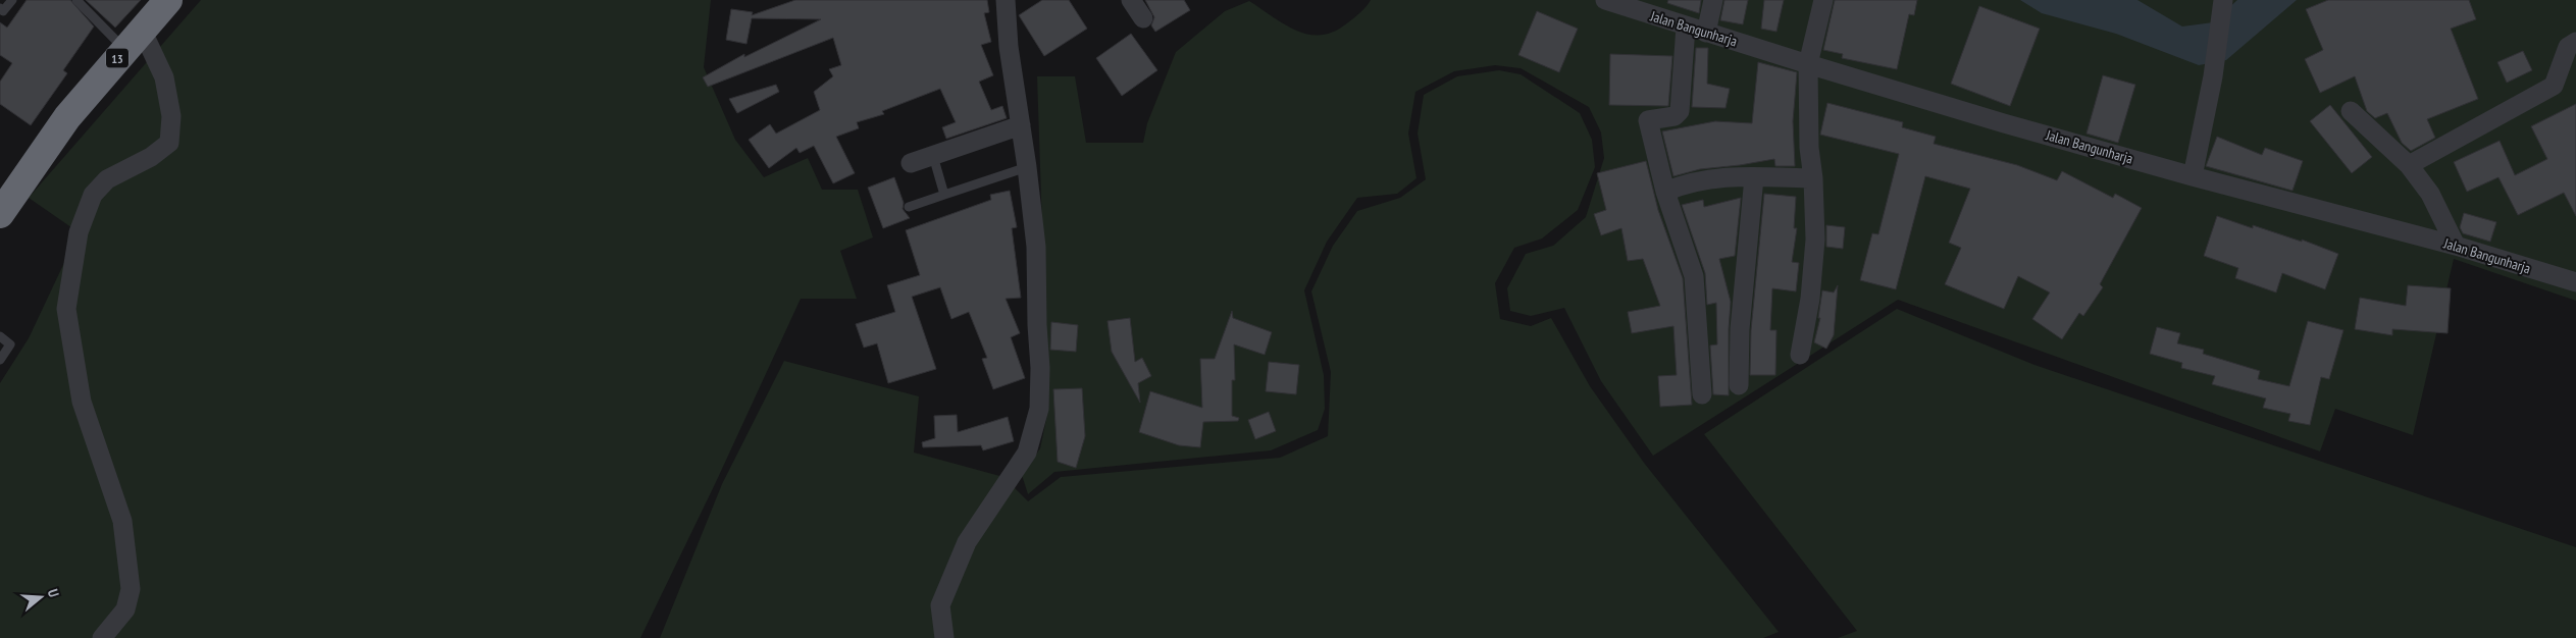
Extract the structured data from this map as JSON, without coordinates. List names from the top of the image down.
{
  "streets": {
    "highway": ["13"],
    "street": ["Jalan Bangunharja"]
  },
  "north": "right"
}
